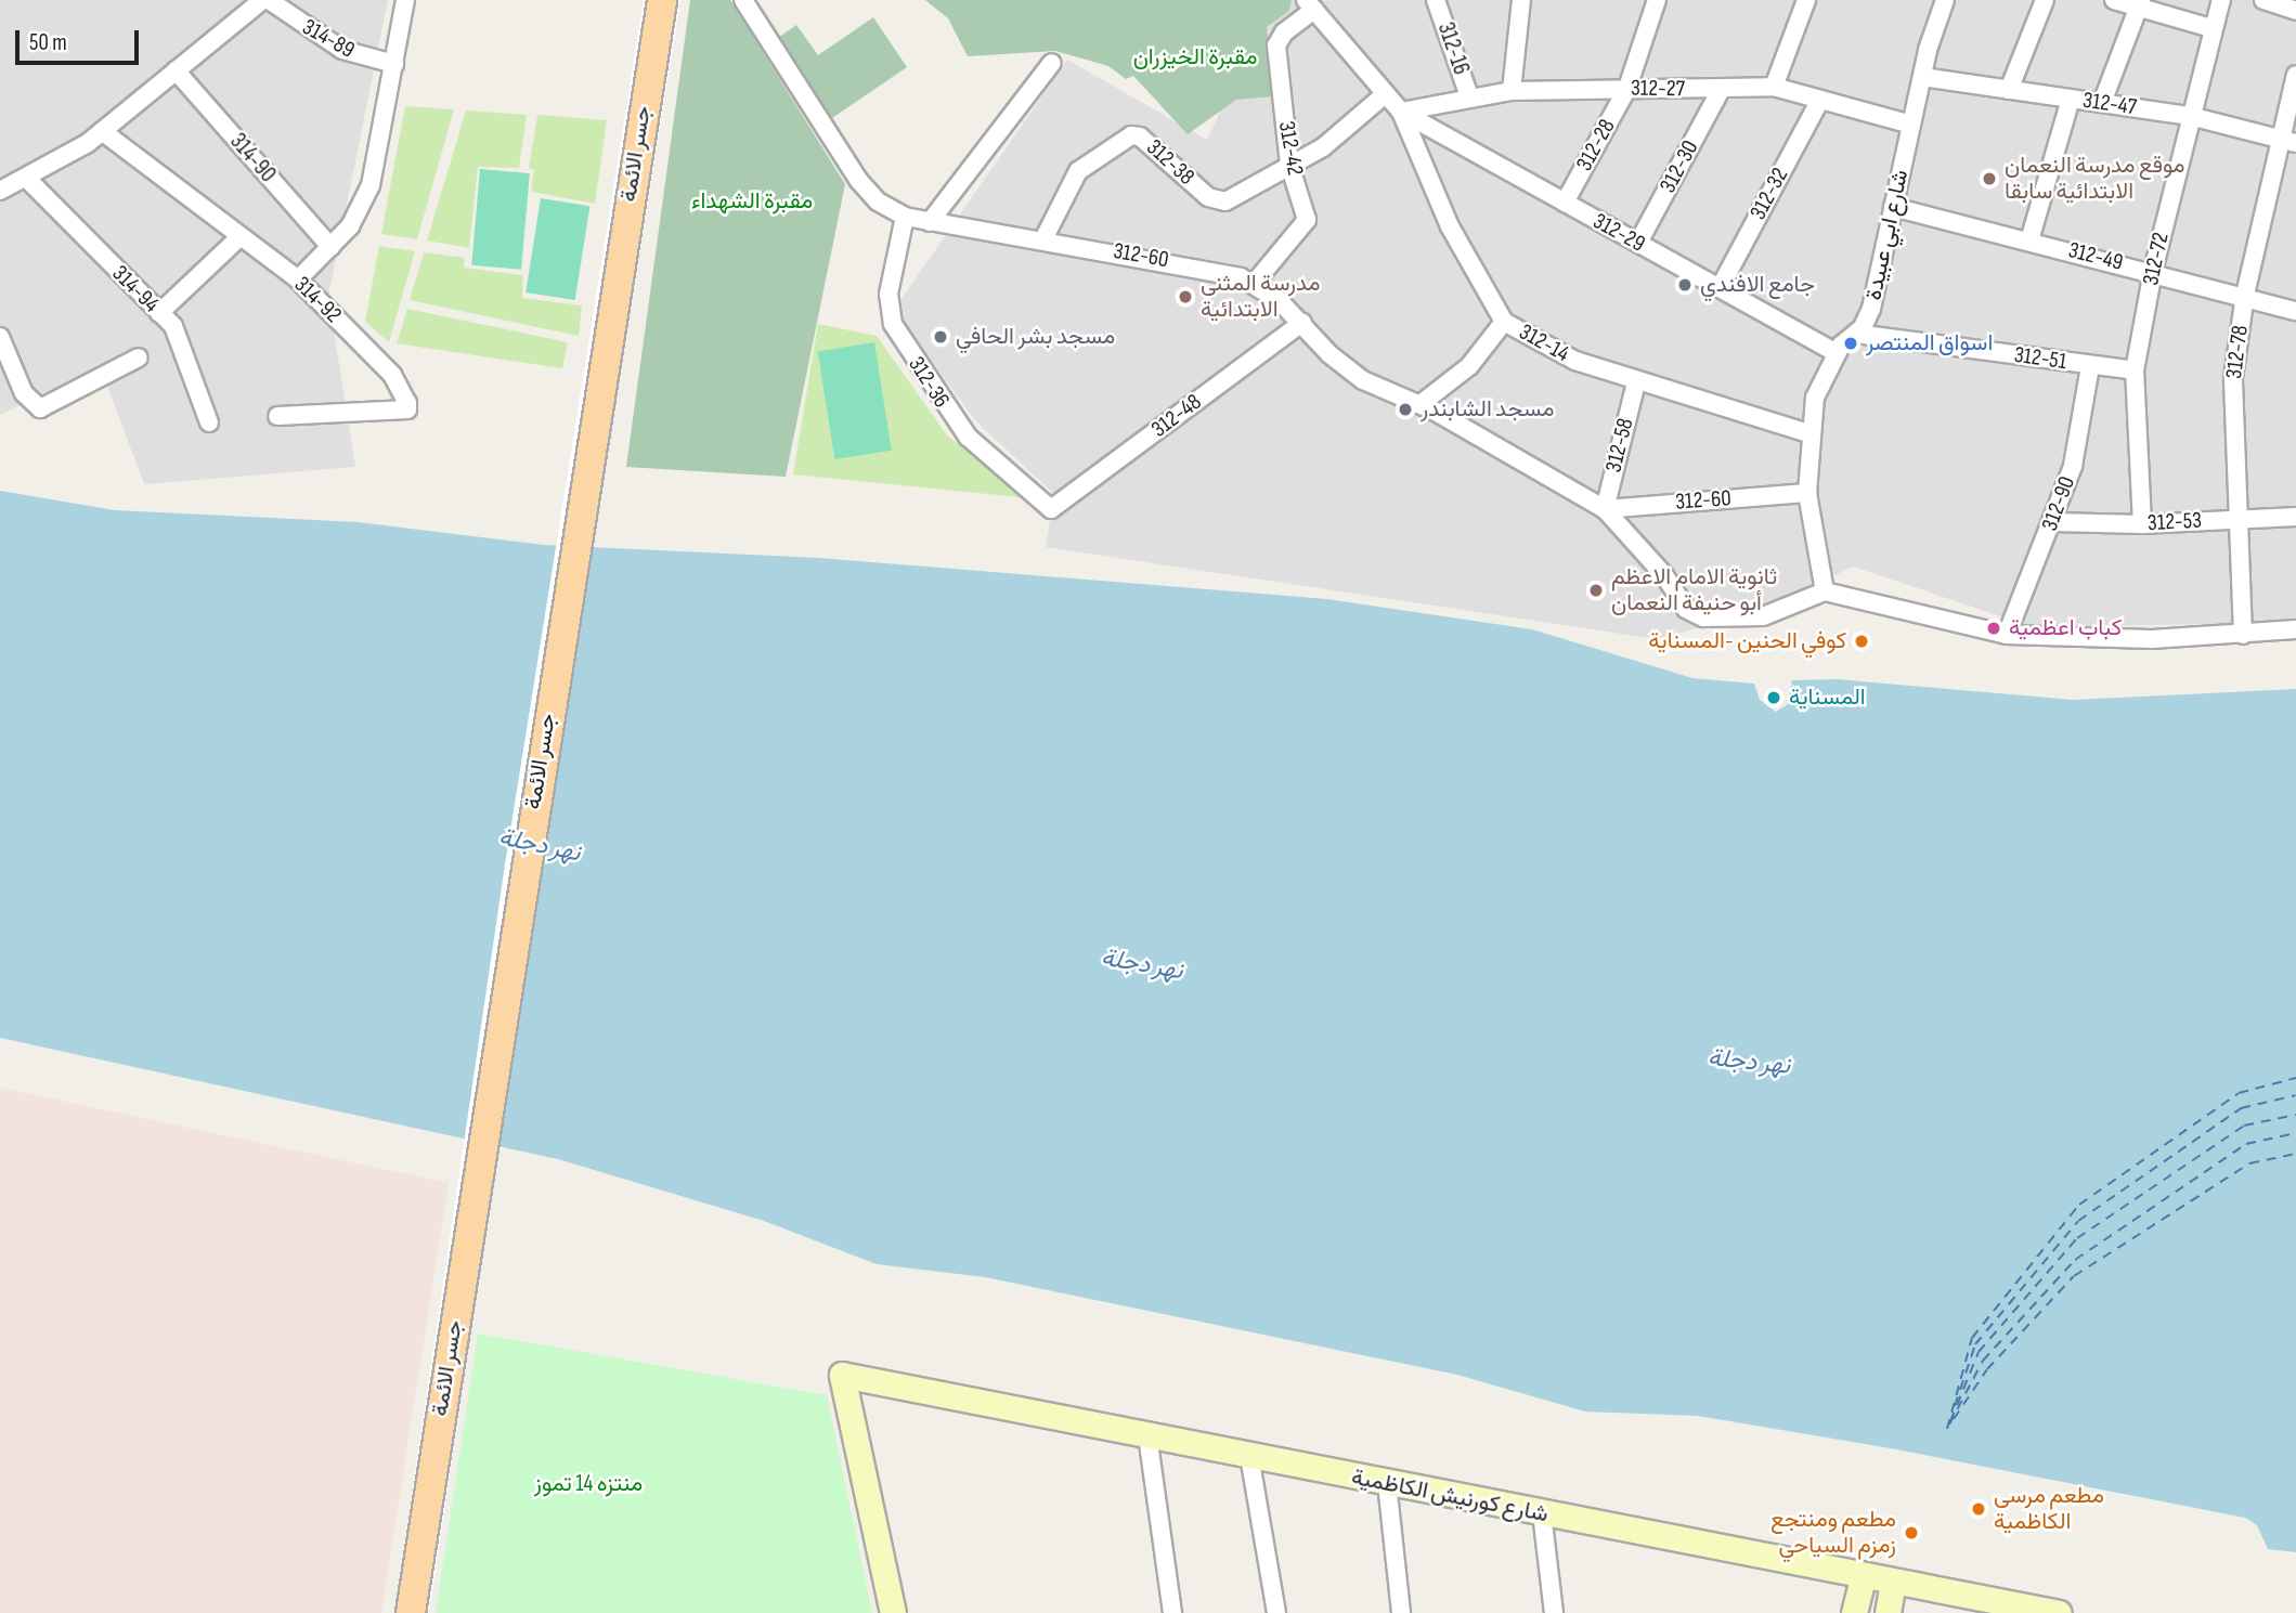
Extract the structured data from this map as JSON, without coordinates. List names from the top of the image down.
{
  "streets": {
    "main road": ["جسر الائمة"],
    "street": [
      "314-89",
      "312-16",
      "312-27",
      "312-47",
      "312-28",
      "312-42",
      "314-90",
      "312-38",
      "312-30",
      "312-32",
      "312-29",
      "شارع ابي عبيدة",
      "312-60",
      "312-49",
      "312-72",
      "314-94",
      "314-92",
      "312-14",
      "312-78",
      "312-51",
      "312-36",
      "312-48",
      "312-58",
      "312-90",
      "312-53",
      "شارع كورنيش الكاظمية"
    ]
  },
  "crossings": [
    ["312-16", "312-27"],
    ["312-27", "312-28"],
    ["312-27", "312-30"],
    ["312-27", "312-32"],
    ["312-27", "312-29"],
    ["312-27", "شارع ابي عبيدة"],
    ["312-27", "312-14"],
    ["312-47", "شارع ابي عبيدة"],
    ["312-47", "312-72"],
    ["312-47", "312-78"],
    ["312-28", "312-29"],
    ["312-42", "312-38"],
    ["312-42", "312-60"],
    ["312-38", "312-60"],
    ["312-30", "312-29"],
    ["312-32", "312-29"],
    ["312-29", "شارع ابي عبيدة"],
    ["312-29", "312-14"],
    ["شارع ابي عبيدة", "312-60"],
    ["شارع ابي عبيدة", "312-49"],
    ["شارع ابي عبيدة", "312-14"],
    ["شارع ابي عبيدة", "312-51"],
    ["312-60", "312-36"],
    ["312-60", "312-48"],
    ["312-60", "312-58"],
    ["312-49", "312-72"],
    ["312-49", "312-78"],
    ["312-72", "312-51"],
    ["312-72", "312-53"],
    ["312-14", "312-58"],
    ["312-78", "312-53"],
    ["312-51", "312-90"],
    ["312-36", "312-48"],
    ["312-90", "312-53"]
  ],
  "water": ["نهر دجلة"],
  "parks": ["مقبرة الخيزران", "مقبرة الشهداء", "منتزه 14 تموز"],
  "places": [
    "موقع مدرسة النعمان الابتدائية سابقا",
    "جامع الافندي",
    "مدرسة المثنى الابتدائية",
    "مسجد بشر الحافي",
    "اسواق المنتصر",
    "مسجد الشابندر",
    "ثانوية الامام الاعظم أبو حنيفة النعمان",
    "كباب اعظمية",
    "كوفي الحنين -المسناية",
    "المسناية",
    "مطعم مرسى الكاظمية",
    "مطعم ومنتجع زمزم السياحي"
  ],
  "scale_bar": "50 m"
}
